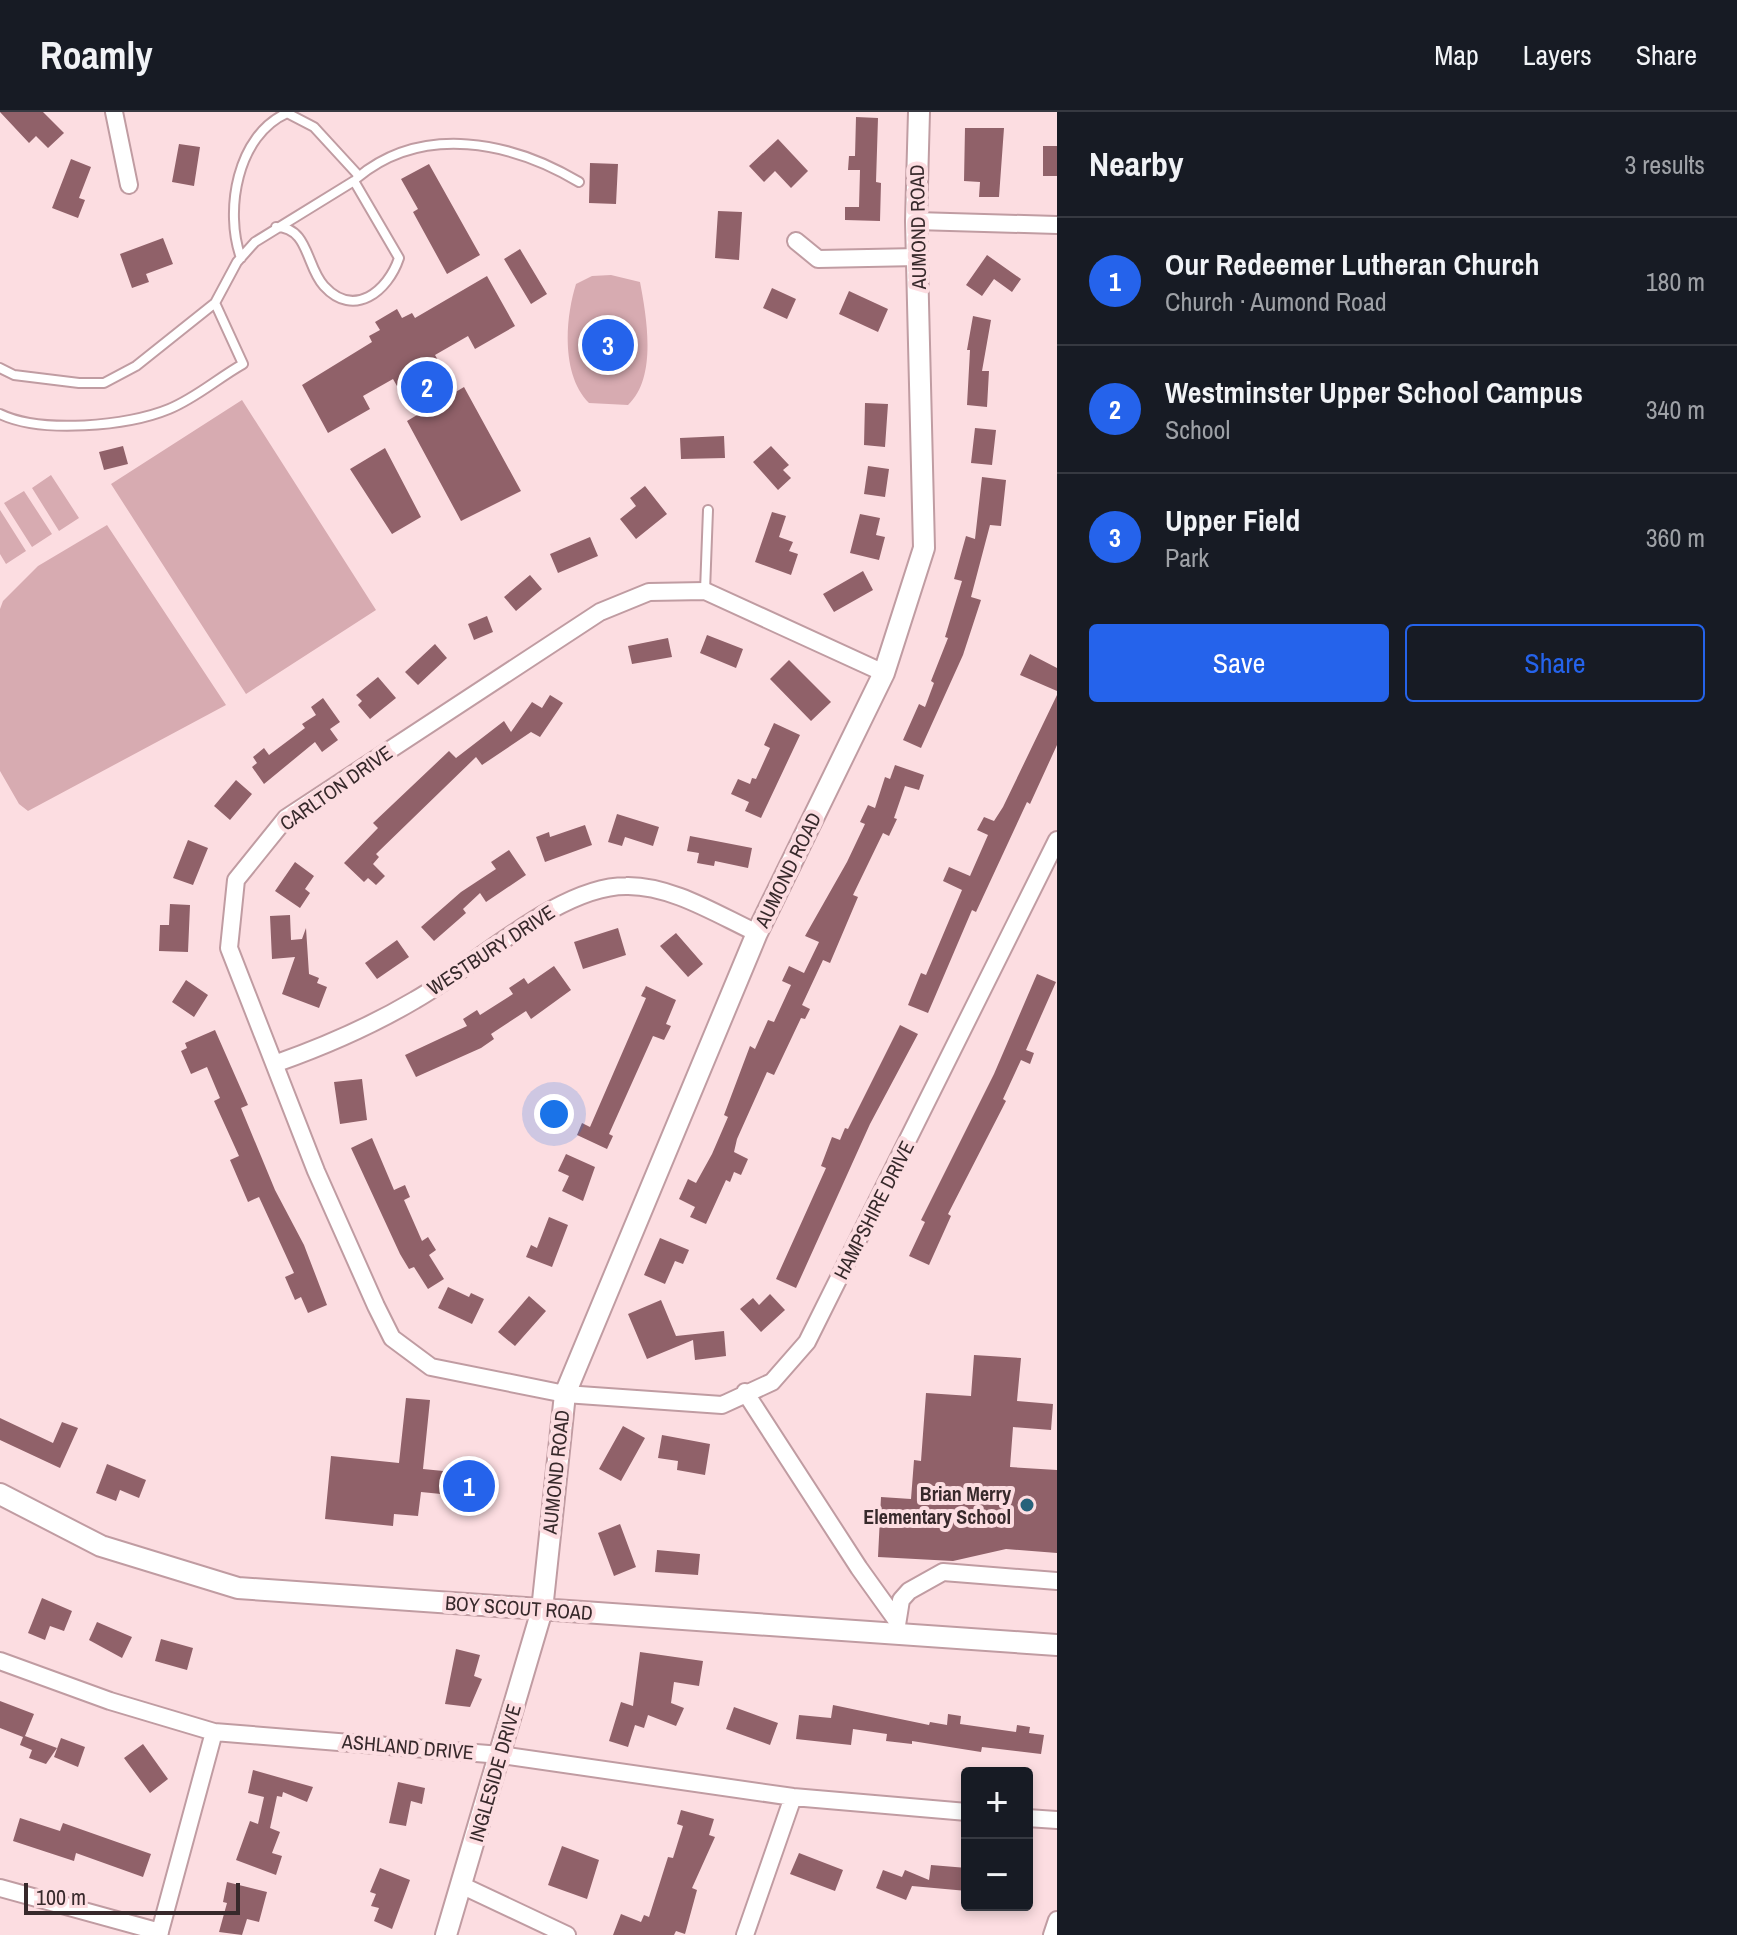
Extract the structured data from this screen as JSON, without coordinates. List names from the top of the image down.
{
  "streets": {
    "street": [
      "AUMOND ROAD",
      "CARLTON DRIVE",
      "WESTBURY DRIVE",
      "HAMPSHIRE DRIVE",
      "BOY SCOUT ROAD",
      "ASHLAND DRIVE",
      "INGLESIDE DRIVE"
    ]
  },
  "crossings": [
    ["AUMOND ROAD", "CARLTON DRIVE"],
    ["AUMOND ROAD", "WESTBURY DRIVE"],
    ["AUMOND ROAD", "HAMPSHIRE DRIVE"],
    ["AUMOND ROAD", "BOY SCOUT ROAD"],
    ["AUMOND ROAD", "INGLESIDE DRIVE"],
    ["CARLTON DRIVE", "WESTBURY DRIVE"],
    ["CARLTON DRIVE", "HAMPSHIRE DRIVE"],
    ["BOY SCOUT ROAD", "INGLESIDE DRIVE"],
    ["ASHLAND DRIVE", "INGLESIDE DRIVE"]
  ],
  "places": ["Brian Merry Elementary School"],
  "scale_bar": "100 m",
  "page": {
    "header": "Roamly",
    "nav": ["Map", "Layers", "Share"],
    "heading": ["Nearby", "3 results"],
    "list": [
      {
        "mark": "1",
        "name": "Our Redeemer Lutheran Church",
        "note": "Church · Aumond Road",
        "value": "180 m"
      },
      {
        "mark": "2",
        "name": "Westminster Upper School Campus",
        "note": "School",
        "value": "340 m"
      },
      {
        "mark": "3",
        "name": "Upper Field",
        "note": "Park",
        "value": "360 m"
      }
    ],
    "pins": ["3", "2", "1"],
    "buttons": ["Save", "Share"],
    "map_buttons": ["+", "−"],
    "scale": "100 m"
  }
}
